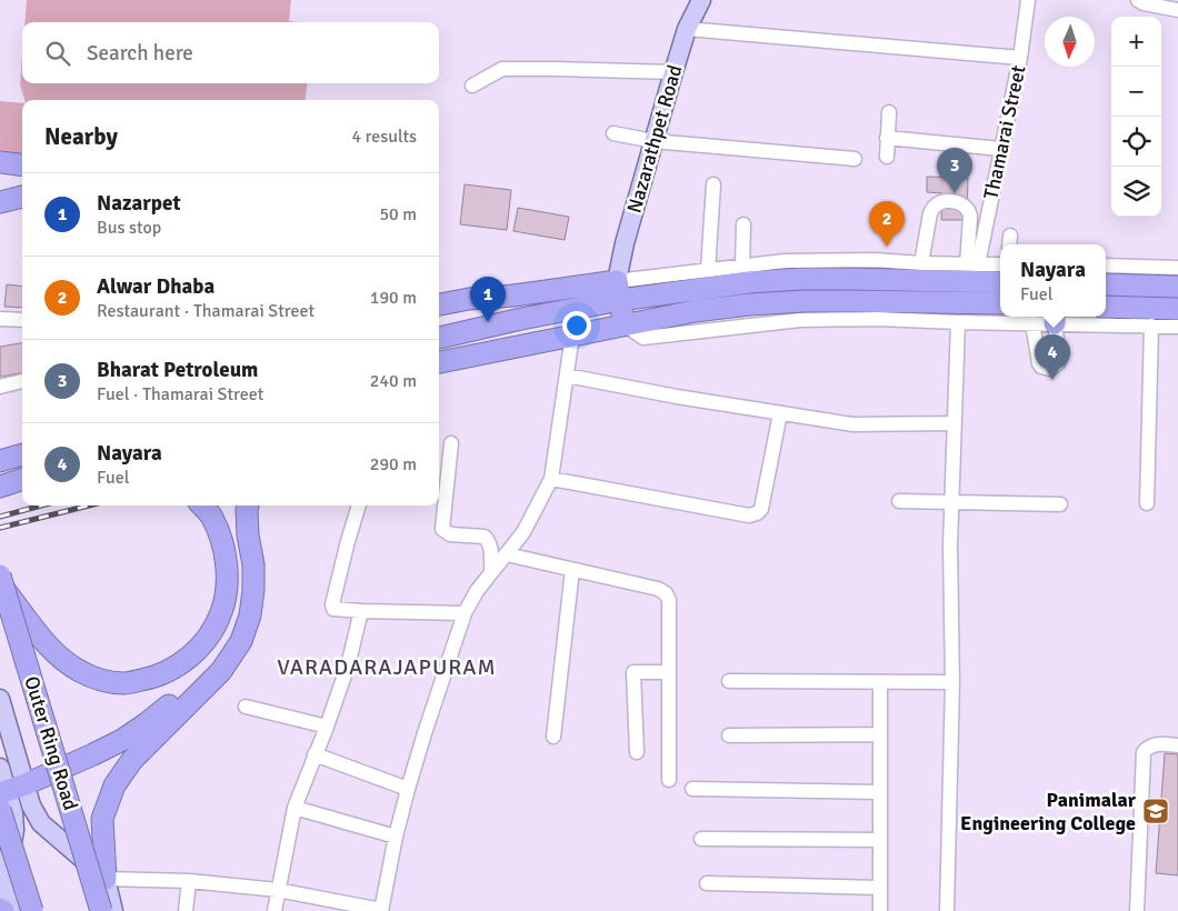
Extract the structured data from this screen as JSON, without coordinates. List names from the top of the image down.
{
  "streets": {
    "highway": ["Outer Ring Road"],
    "main road": ["Nazarathpet Road"],
    "street": ["Thamarai Street"]
  },
  "districts": ["VARADARAJAPURAM"],
  "places": {
    "school or university": ["Panimalar Engineering College"]
  },
  "north": "bottom",
  "page": {
    "map_buttons": ["+", "−"],
    "search": "Search here",
    "heading": ["Nearby", "4 results"],
    "pins": [
      "3",
      "2",
      "1",
      "4"
    ],
    "list": [
      {
        "mark": "1",
        "name": "Nazarpet",
        "note": "Bus stop",
        "value": "50 m"
      },
      {
        "mark": "2",
        "name": "Alwar Dhaba",
        "note": "Restaurant · Thamarai Street",
        "value": "190 m"
      },
      {
        "mark": "3",
        "name": "Bharat Petroleum",
        "note": "Fuel · Thamarai Street",
        "value": "240 m"
      },
      {
        "mark": "4",
        "name": "Nayara",
        "note": "Fuel",
        "value": "290 m"
      }
    ],
    "popup": ["Nayara", "Fuel"]
  }
}
